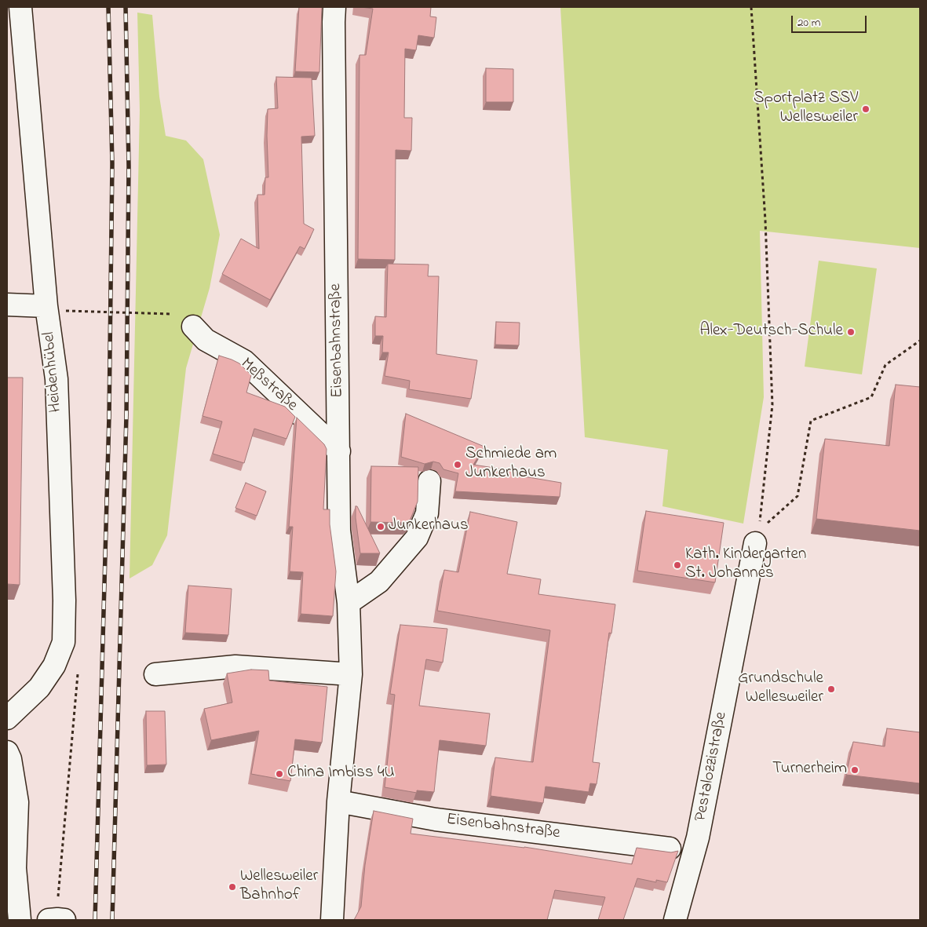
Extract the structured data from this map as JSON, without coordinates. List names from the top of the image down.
{
  "streets": {
    "street": [
      "Eisenbahnstraße",
      "Heidenhübel",
      "Meßstraße",
      "Pestalozzistraße"
    ]
  },
  "crossings": [
    ["Eisenbahnstraße", "Meßstraße"]
  ],
  "places": [
    "Sportplatz SSV Wellesweiler",
    "Alex-Deutsch-Schule",
    "Schmiede am Junkerhaus",
    "Junkerhaus",
    "Kath. Kindergarten St. Johannes",
    "Grundschule Wellesweiler",
    "Turnerheim",
    "China Imbiss 4U",
    "Wellesweiler Bahnhof"
  ],
  "scale_bar": "20 m"
}
